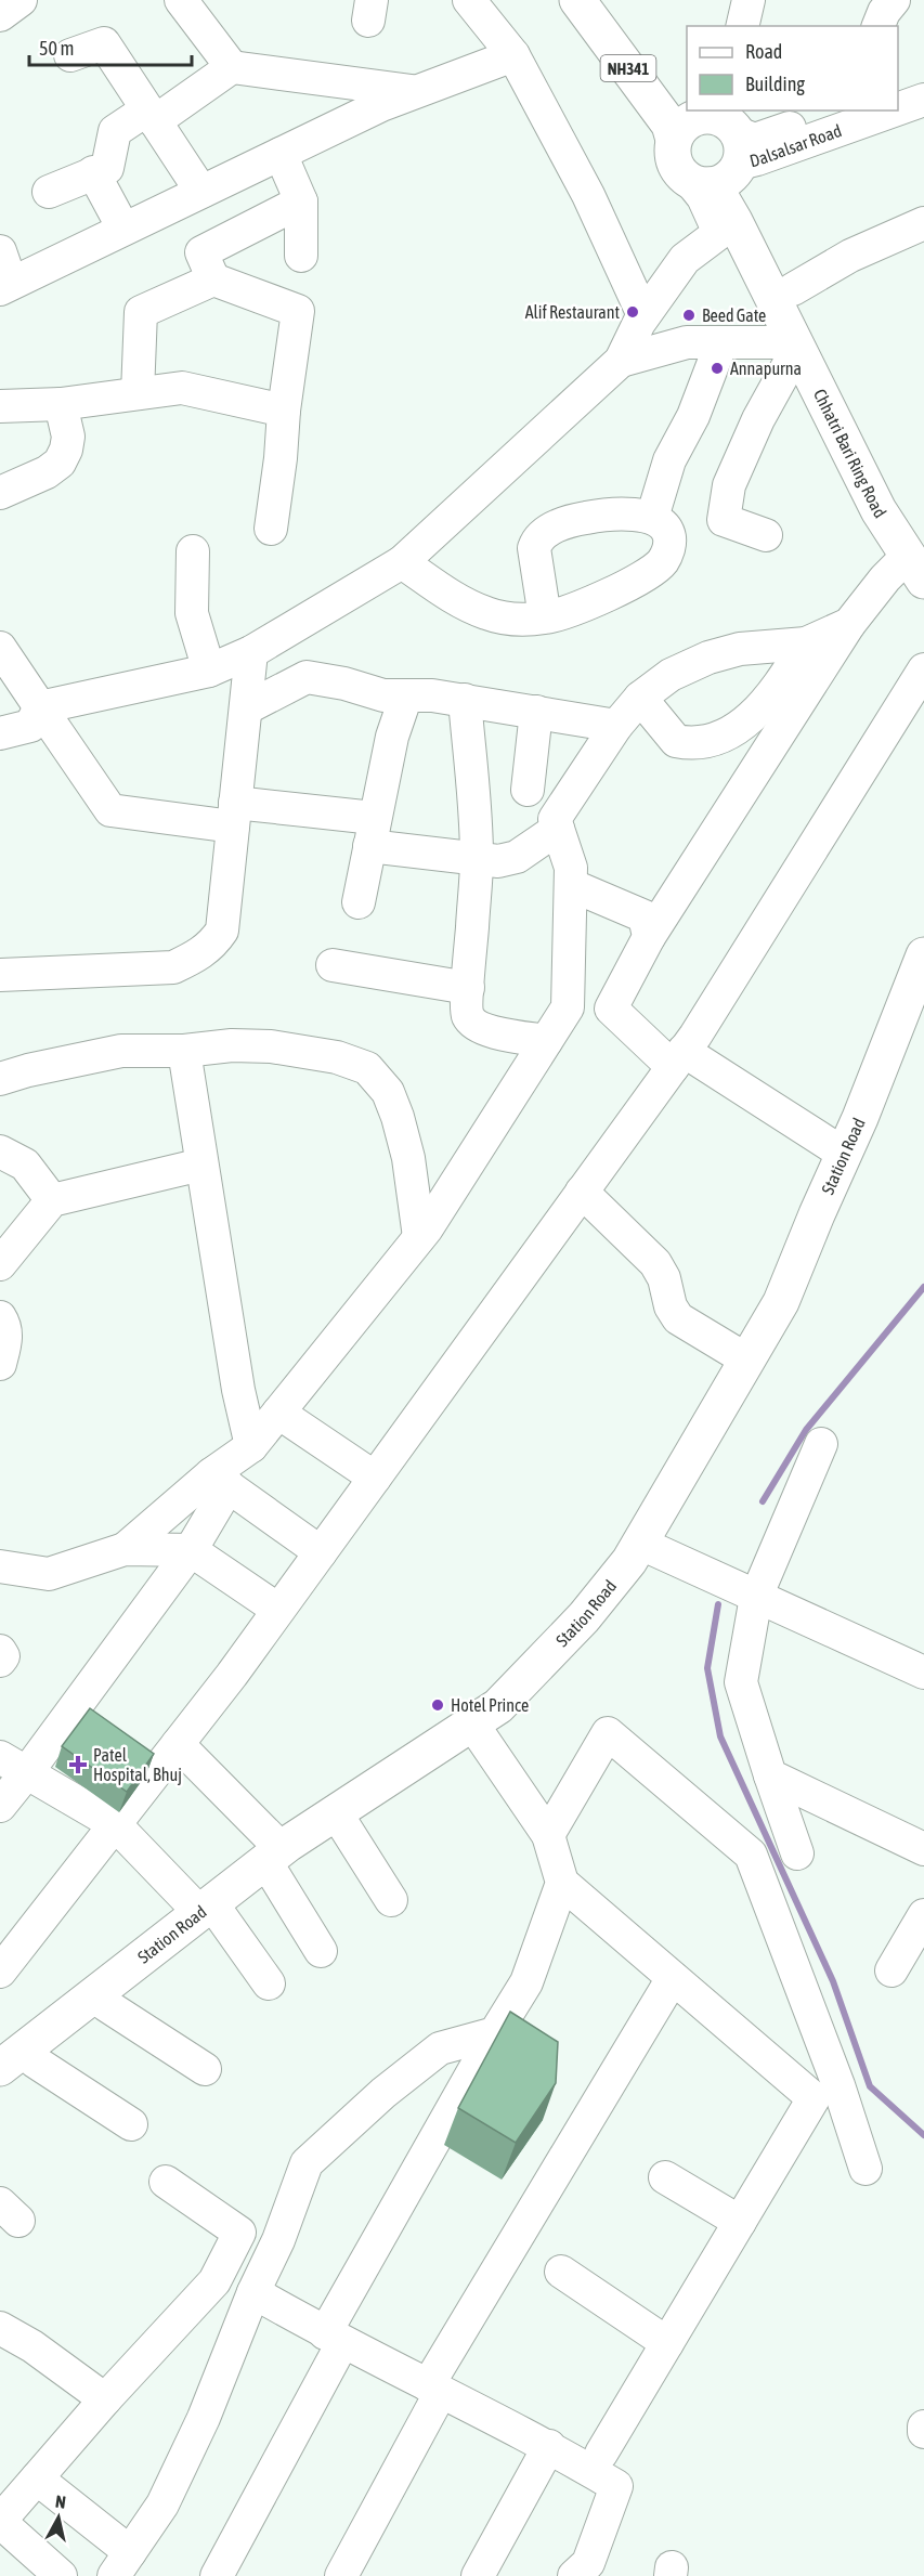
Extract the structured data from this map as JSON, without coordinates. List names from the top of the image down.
{
  "streets": {
    "main road": ["NH341", "Chhatri Bari Ring Road", "Station Road"],
    "street": ["Dalsalsar Road"]
  },
  "crossings": [
    ["Dalsalsar Road", "Chhatri Bari Ring Road"]
  ],
  "places": {
    "other": [
      "Alif Restaurant",
      "Beed Gate",
      "Annapurna",
      "Hotel Prince"
    ],
    "health": ["Patel Hospital, Bhuj"]
  },
  "legend": ["Road", "Building"],
  "scale_bar": "50 m",
  "north": "top"
}
